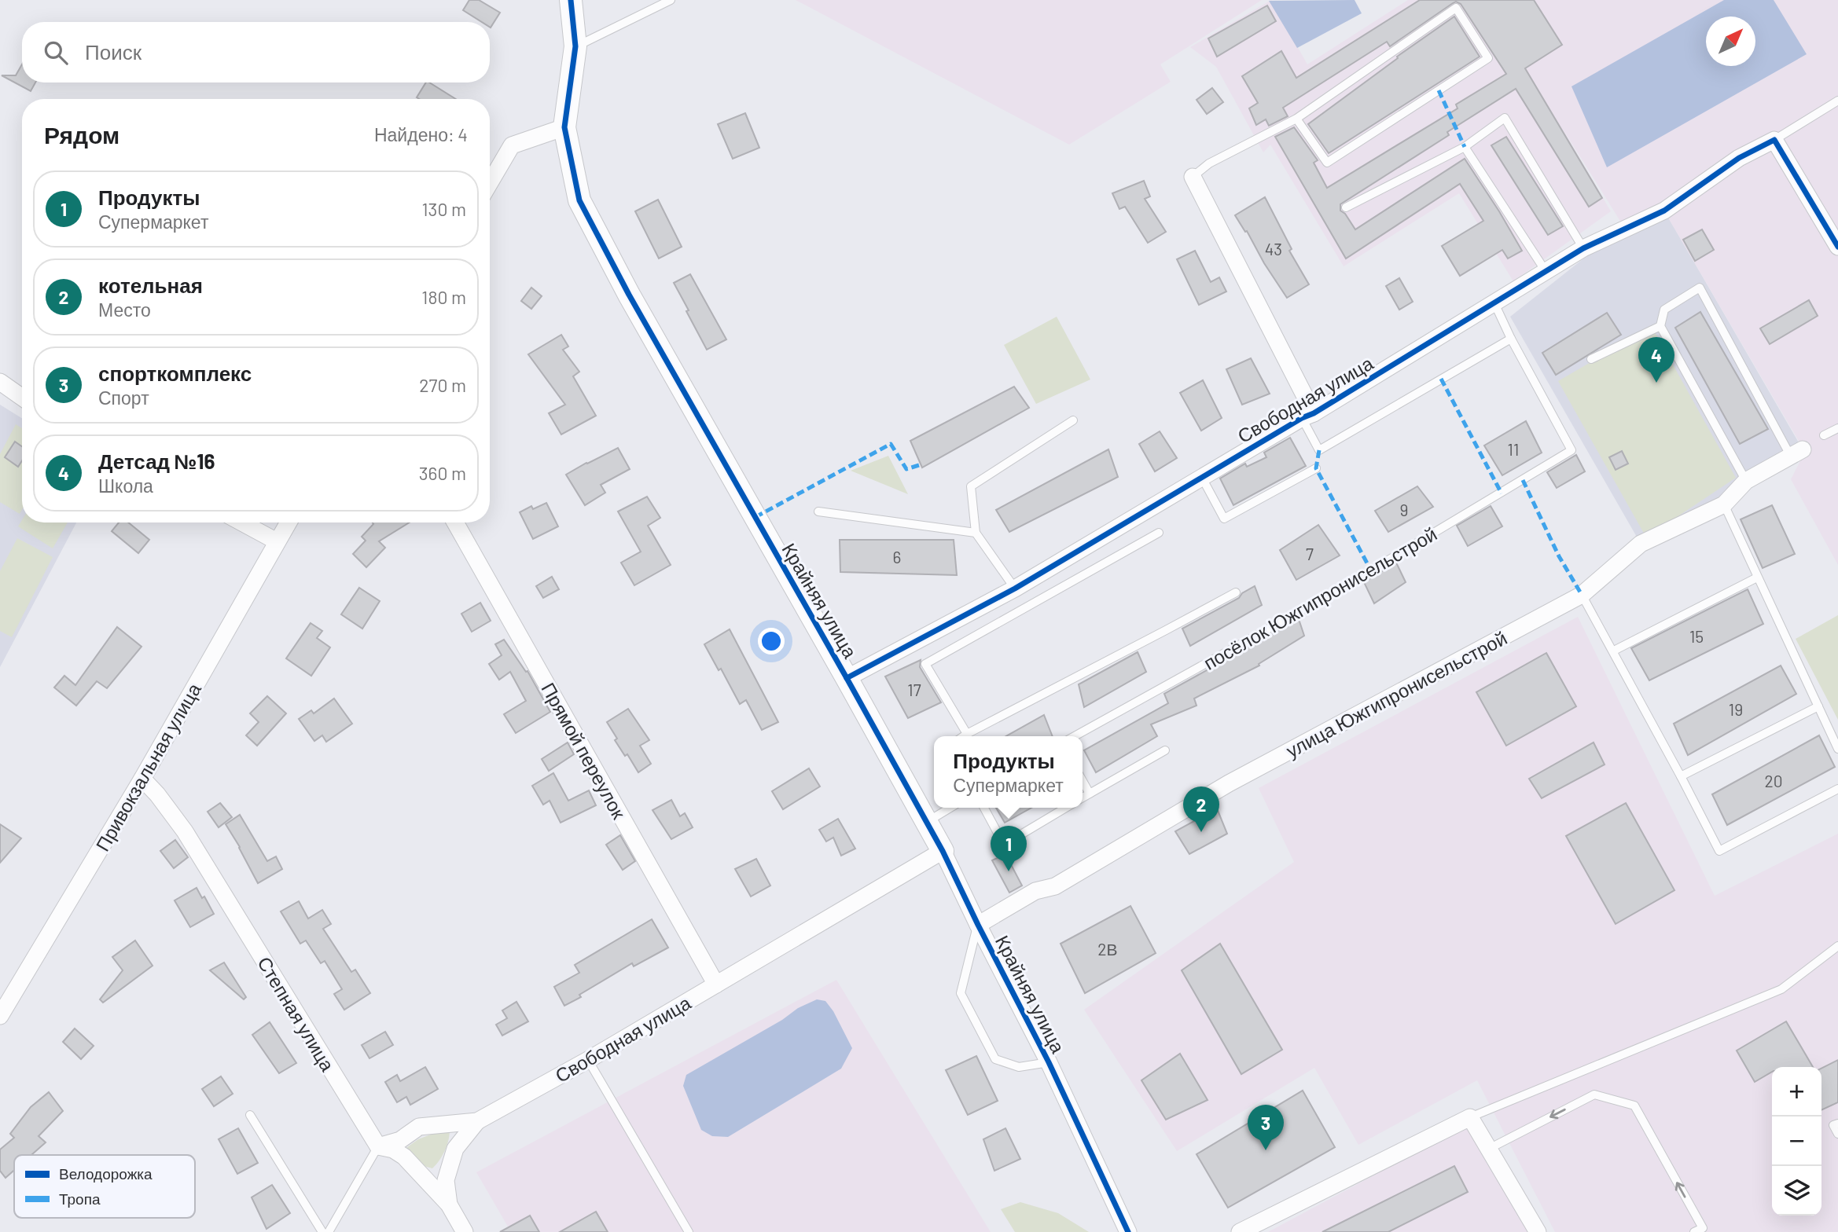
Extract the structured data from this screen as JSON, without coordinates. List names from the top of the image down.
{
  "streets": {
    "street": [
      "Свободная улица",
      "Крайняя улица",
      "улица Южгипронисельстрой",
      "Прямой переулок",
      "Привокзальная улица",
      "Степная улица"
    ],
    "lane": ["посёлок Южгипронисельстрой"]
  },
  "crossings": [
    ["Свободная улица", "Крайняя улица"],
    ["Свободная улица", "Прямой переулок"],
    ["Свободная улица", "Степная улица"],
    ["Крайняя улица", "улица Южгипронисельстрой"],
    ["Привокзальная улица", "Степная улица"]
  ],
  "house_numbers": [
    "43",
    "11",
    "9",
    "7",
    "6",
    "15",
    "17",
    "19",
    "20",
    "2В"
  ],
  "legend": ["Велодорожка", "Тропа"],
  "north": "top right",
  "page": {
    "search": "Поиск",
    "heading": ["Рядом", "Найдено: 4"],
    "list": [
      {
        "mark": "1",
        "name": "Продукты",
        "note": "Супермаркет",
        "value": "130 m"
      },
      {
        "mark": "2",
        "name": "котельная",
        "note": "Место",
        "value": "180 m"
      },
      {
        "mark": "3",
        "name": "спорткомплекс",
        "note": "Спорт",
        "value": "270 m"
      },
      {
        "mark": "4",
        "name": "Детсад №16",
        "note": "Школа",
        "value": "360 m"
      }
    ],
    "pins": [
      "4",
      "2",
      "1",
      "3"
    ],
    "popup": ["Продукты", "Супермаркет"],
    "map_buttons": ["+", "−"]
  }
}
